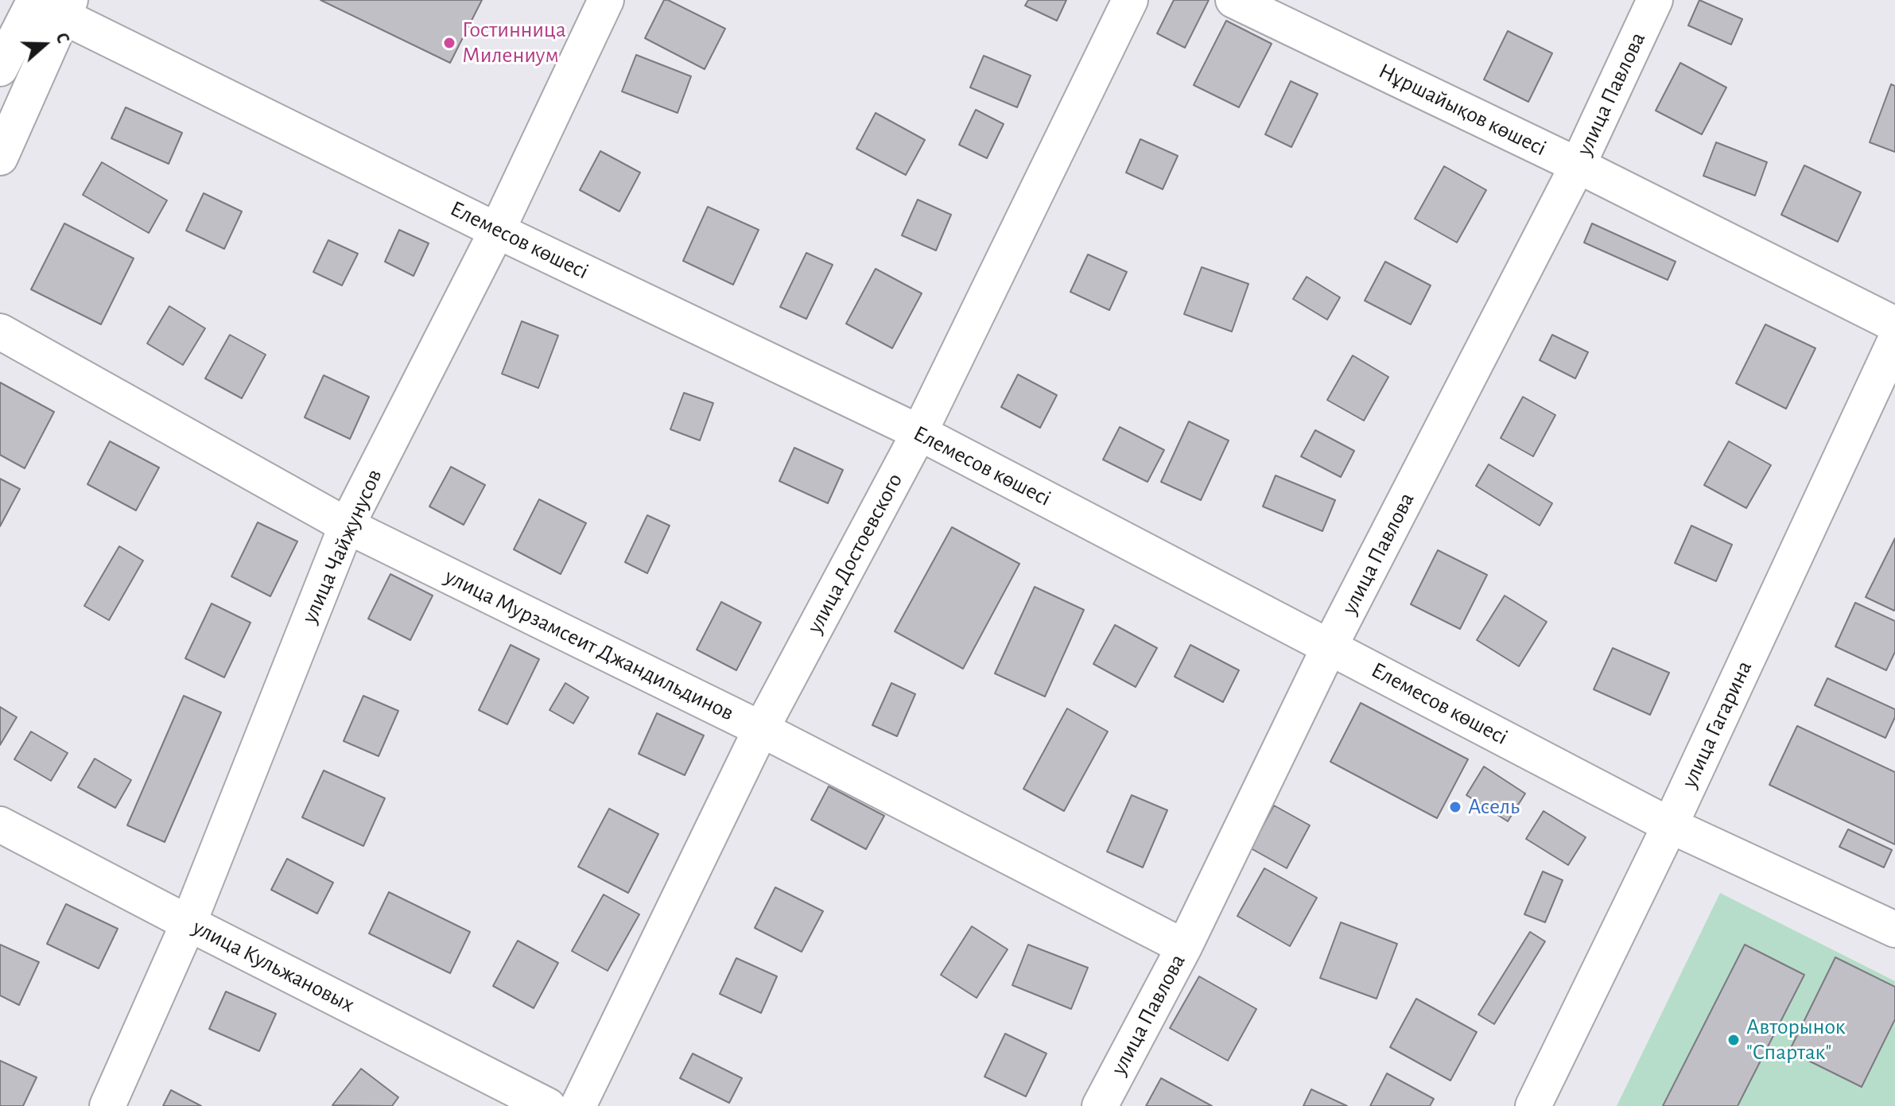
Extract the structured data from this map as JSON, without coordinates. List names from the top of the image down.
{
  "streets": {
    "street": [
      "улица Павлова",
      "Нұршайықов көшесі",
      "Елемесов көшесі",
      "улица Чайжунусов",
      "улица Достоевского",
      "улица Мурзамсеит Джандильдинов",
      "улица Гагарина",
      "улица Кульжановых"
    ]
  },
  "crossings": [
    ["улица Павлова", "Нұршайықов көшесі"],
    ["улица Павлова", "Елемесов көшесі"],
    ["улица Павлова", "улица Мурзамсеит Джандильдинов"],
    ["Елемесов көшесі", "улица Чайжунусов"],
    ["Елемесов көшесі", "улица Достоевского"],
    ["Елемесов көшесі", "улица Гагарина"],
    ["улица Чайжунусов", "улица Мурзамсеит Джандильдинов"],
    ["улица Чайжунусов", "улица Кульжановых"],
    ["улица Достоевского", "улица Мурзамсеит Джандильдинов"]
  ],
  "places": ["Гостинница Милениум", "Асель", "Авторынок \"Спартак\""],
  "north": "right"
}
